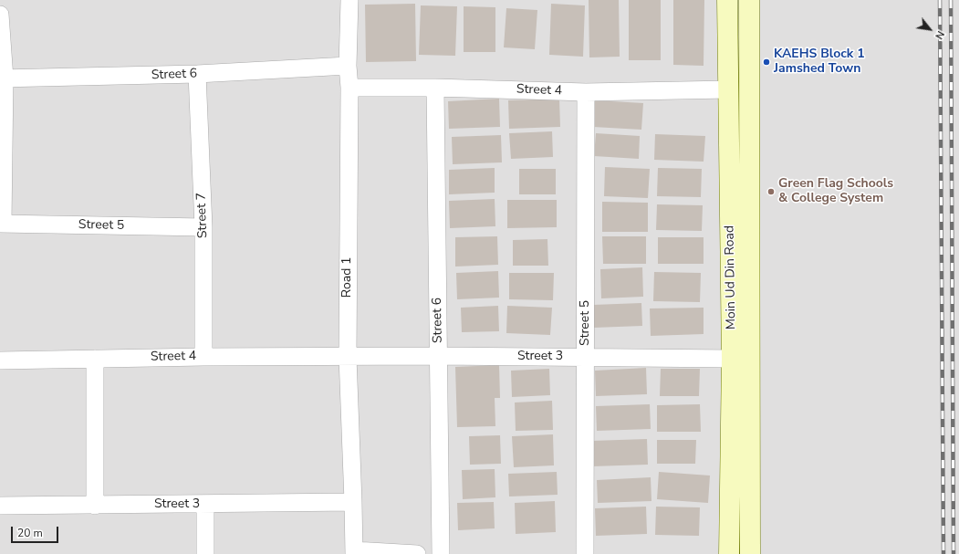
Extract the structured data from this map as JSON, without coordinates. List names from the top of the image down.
{
  "streets": {
    "main road": ["Moin Ud Din Road"],
    "street": [
      "Street 6",
      "Street 4",
      "Street 7",
      "Street 5",
      "Road 1",
      "Street 3"
    ]
  },
  "crossings": [
    ["Street 6", "Street 4"],
    ["Street 6", "Street 7"],
    ["Street 6", "Road 1"],
    ["Street 6", "Street 3"],
    ["Street 4", "Street 7"],
    ["Street 4", "Street 5"],
    ["Street 4", "Road 1"],
    ["Street 4", "Moin Ud Din Road"],
    ["Street 4", "Street 3"],
    ["Street 7", "Street 5"],
    ["Street 5", "Street 3"],
    ["Road 1", "Street 3"],
    ["Moin Ud Din Road", "Street 3"]
  ],
  "places": ["KAEHS Block 1 Jamshed Town", "Green Flag Schools & College System"],
  "scale_bar": "20 m",
  "north": "bottom right"
}
